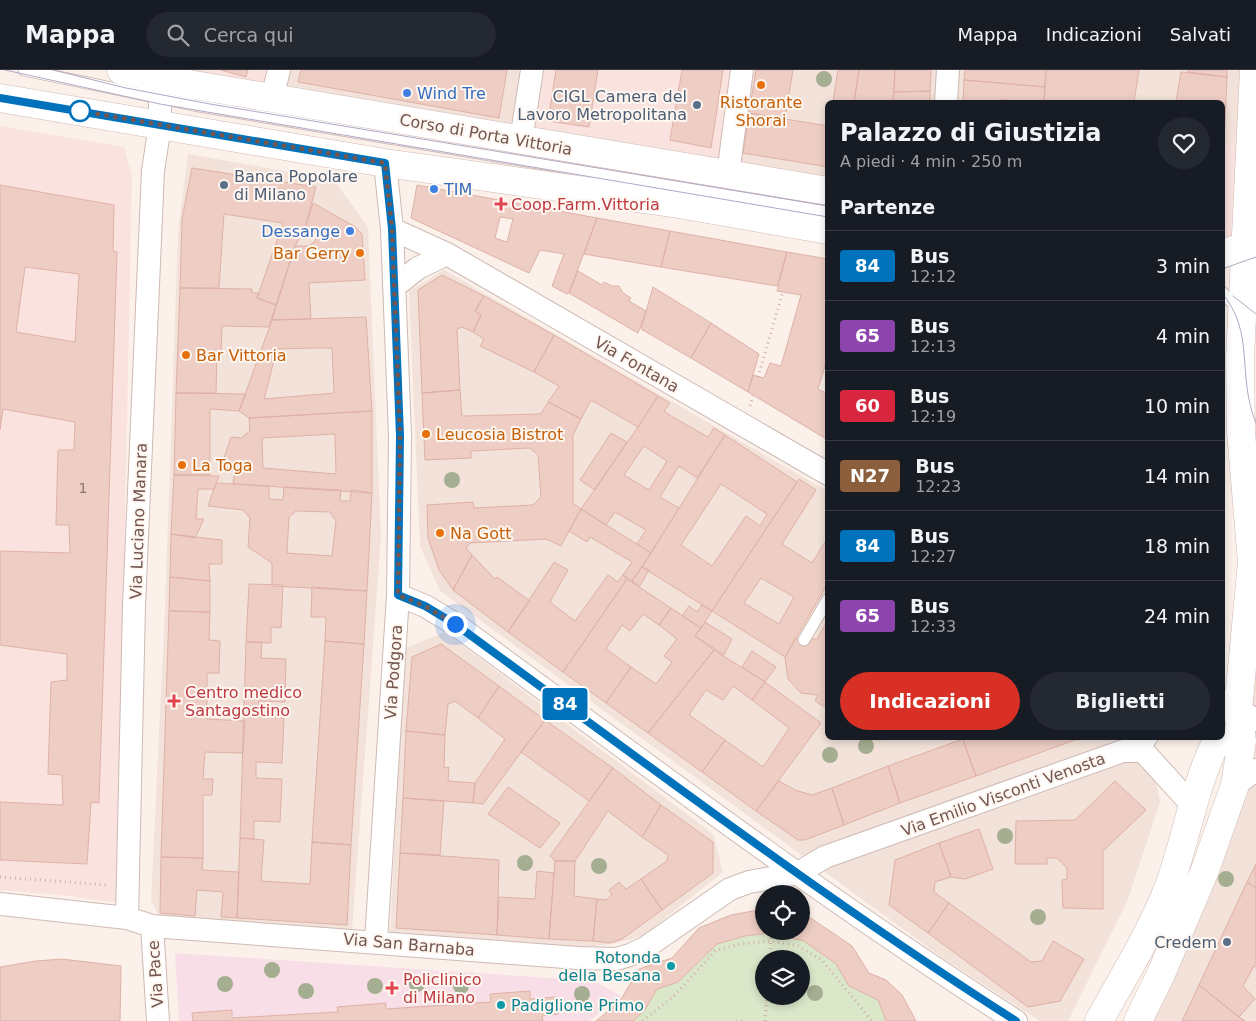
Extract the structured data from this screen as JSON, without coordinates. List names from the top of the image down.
{
  "streets": {
    "street": [
      "Corso di Porta Vittoria",
      "Via Fontana",
      "Via Luciano Manara",
      "Via Podgora",
      "Via Emilio Visconti Venosta",
      "Via San Barnaba",
      "Via Pace"
    ]
  },
  "crossings": [
    ["Corso di Porta Vittoria", "Via Luciano Manara"],
    ["Via Fontana", "Via Podgora"],
    ["Via Luciano Manara", "Via San Barnaba"],
    ["Via Podgora", "Via San Barnaba"],
    ["Via Emilio Visconti Venosta", "Via San Barnaba"],
    ["Via San Barnaba", "Via Pace"]
  ],
  "places": {
    "other": [
      "Ristorante Shorai",
      "Wind Tre",
      "CIGL Camera del Lavoro Metropolitana",
      "Banca Popolare di Milano",
      "TIM",
      "Dessange",
      "Bar Gerry",
      "Bar Vittoria",
      "Leucosia Bistrot",
      "La Toga",
      "Na Gott",
      "Credem",
      "Rotonda della Besana",
      "Padiglione Primo"
    ],
    "health": ["Coop.Farm.Vittoria", "Centro medico Santagostino", "Policlinico di Milano"]
  },
  "lines": ["bus line 84"],
  "house_numbers": ["1"],
  "page": {
    "header": "Mappa",
    "search": "Cerca qui",
    "nav": ["Mappa", "Indicazioni", "Salvati"],
    "on_map": "84",
    "heading": [
      ["Palazzo di Giustizia", "A piedi · 4 min · 250 m"],
      "Partenze"
    ],
    "list": [
      {
        "mark": "84",
        "name": "Bus",
        "note": "12:12",
        "value": "3 min"
      },
      {
        "mark": "65",
        "name": "Bus",
        "note": "12:13",
        "value": "4 min"
      },
      {
        "mark": "60",
        "name": "Bus",
        "note": "12:19",
        "value": "10 min"
      },
      {
        "mark": "N27",
        "name": "Bus",
        "note": "12:23",
        "value": "14 min"
      },
      {
        "mark": "84",
        "name": "Bus",
        "note": "12:27",
        "value": "18 min"
      },
      {
        "mark": "65",
        "name": "Bus",
        "note": "12:33",
        "value": "24 min"
      }
    ],
    "buttons": ["Indicazioni", "Biglietti"]
  }
}
